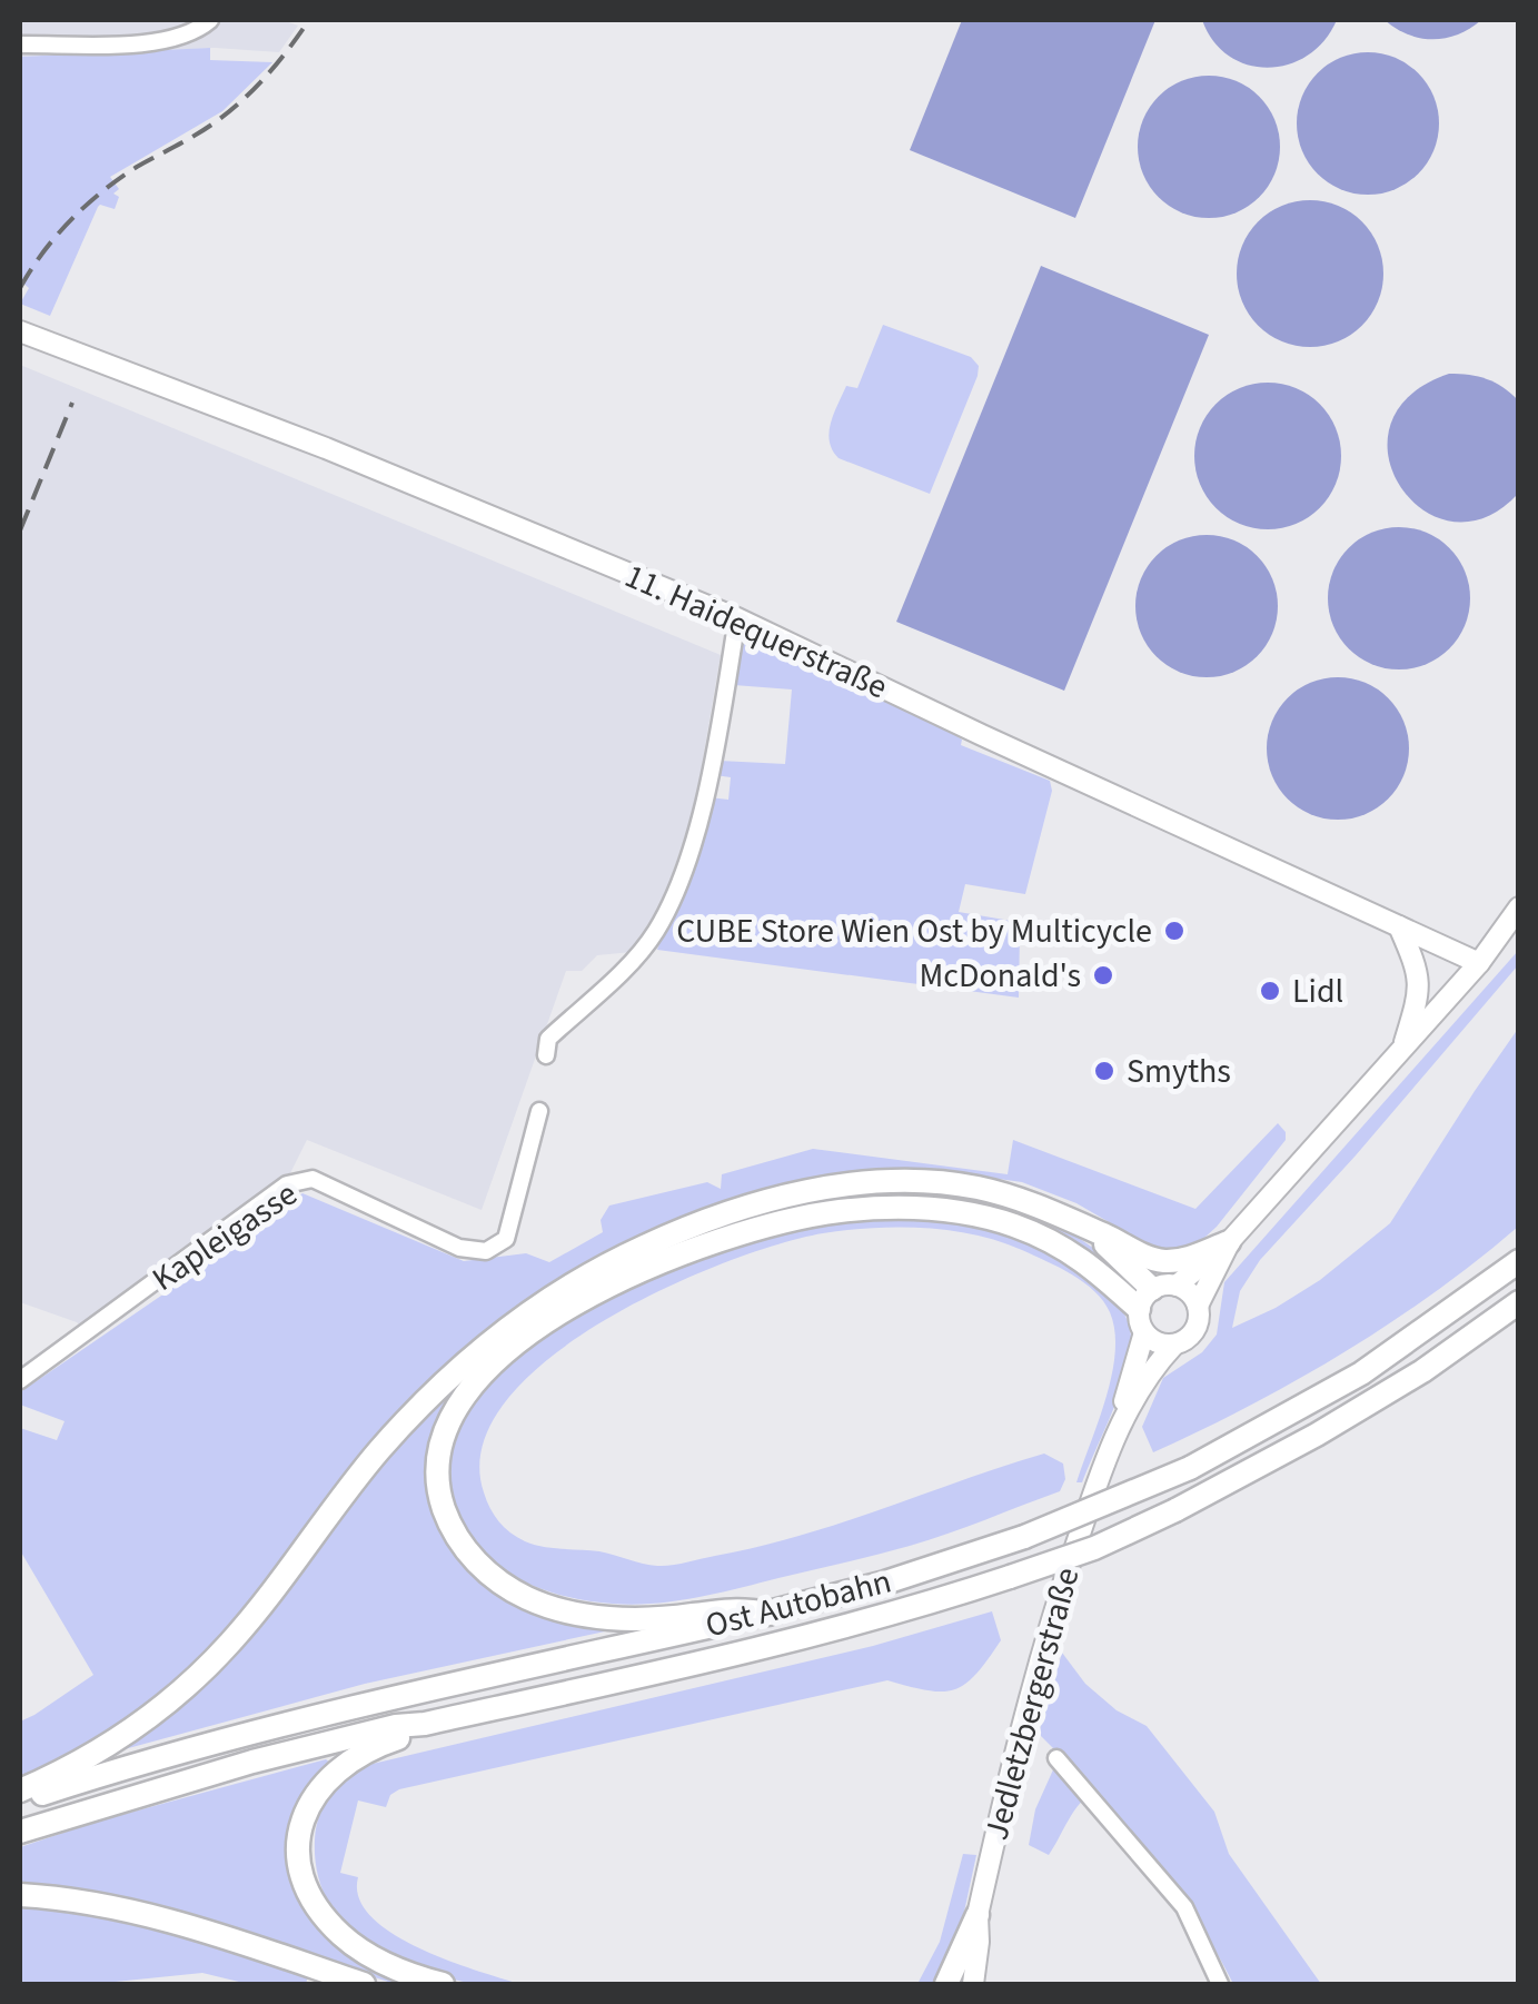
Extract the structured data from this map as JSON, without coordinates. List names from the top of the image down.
{
  "streets": {
    "highway": ["Ost Autobahn"],
    "main road": ["11. Haidequerstraße", "Jedletzbergerstraße"],
    "street": ["Kapleigasse"]
  },
  "places": [
    "CUBE Store Wien Ost by Multicycle",
    "McDonald's",
    "Lidl",
    "Smyths"
  ]
}
